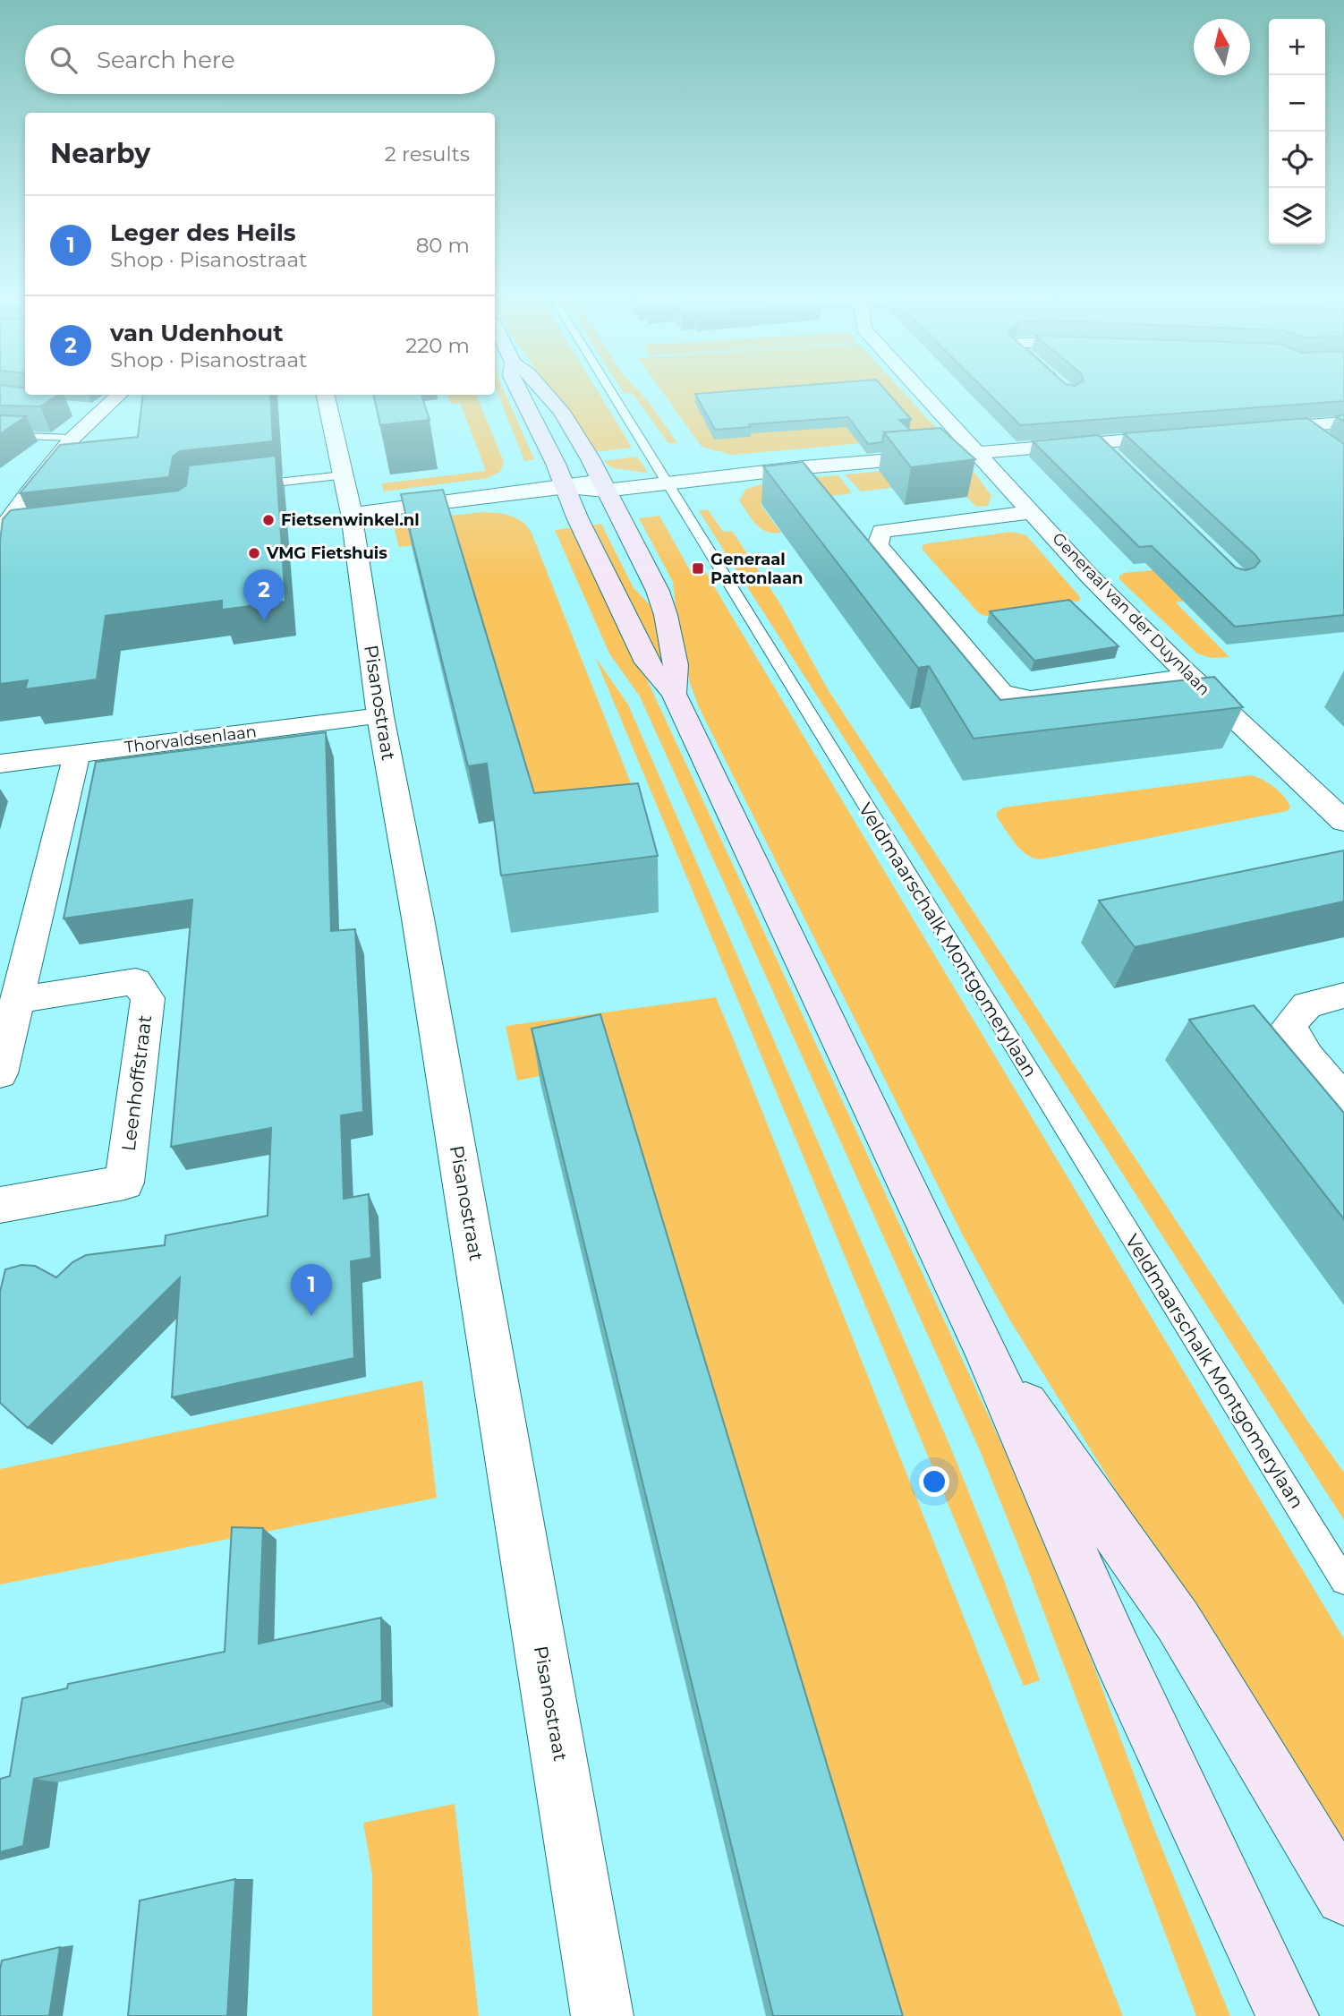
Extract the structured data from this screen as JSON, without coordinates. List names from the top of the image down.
{
  "streets": {
    "street": [
      "Generaal van der Duynlaan",
      "Pisanostraat",
      "Thorvaldsenlaan",
      "Leenhoffstraat"
    ],
    "lane": ["Veldmaarschalk Montgomerylaan"]
  },
  "crossings": [
    ["Pisanostraat", "Thorvaldsenlaan"]
  ],
  "places": {
    "other": ["Fietsenwinkel.nl", "VMG Fietshuis"],
    "transit": ["Generaal Pattonlaan"]
  },
  "north": "top",
  "page": {
    "map_buttons": ["+", "−"],
    "search": "Search here",
    "heading": ["Nearby", "2 results"],
    "list": [
      {
        "mark": "1",
        "name": "Leger des Heils",
        "note": "Shop · Pisanostraat",
        "value": "80 m"
      },
      {
        "mark": "2",
        "name": "van Udenhout",
        "note": "Shop · Pisanostraat",
        "value": "220 m"
      }
    ],
    "pins": ["2", "1"]
  }
}
